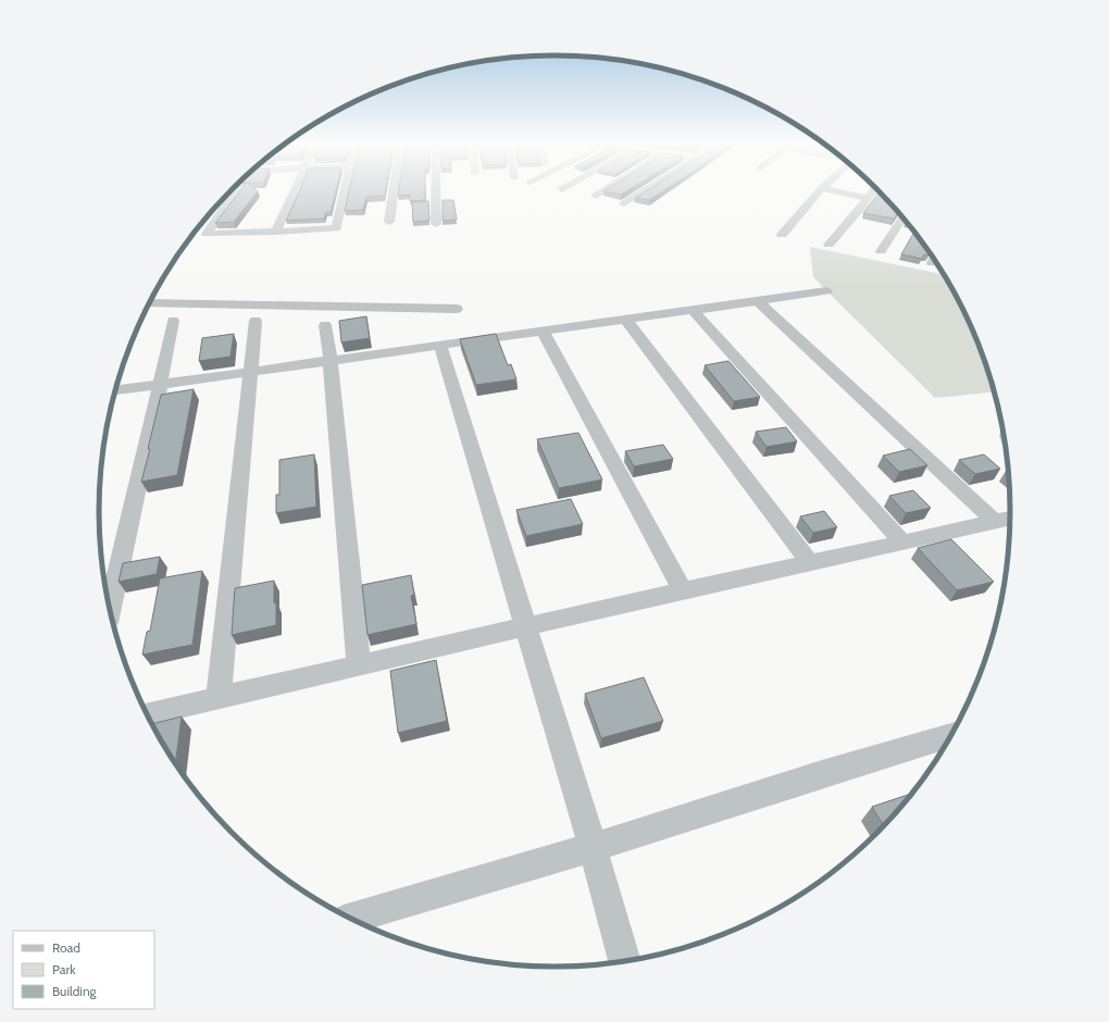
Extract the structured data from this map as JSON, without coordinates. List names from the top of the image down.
{
  "legend": ["Road", "Park", "Building"]
}
